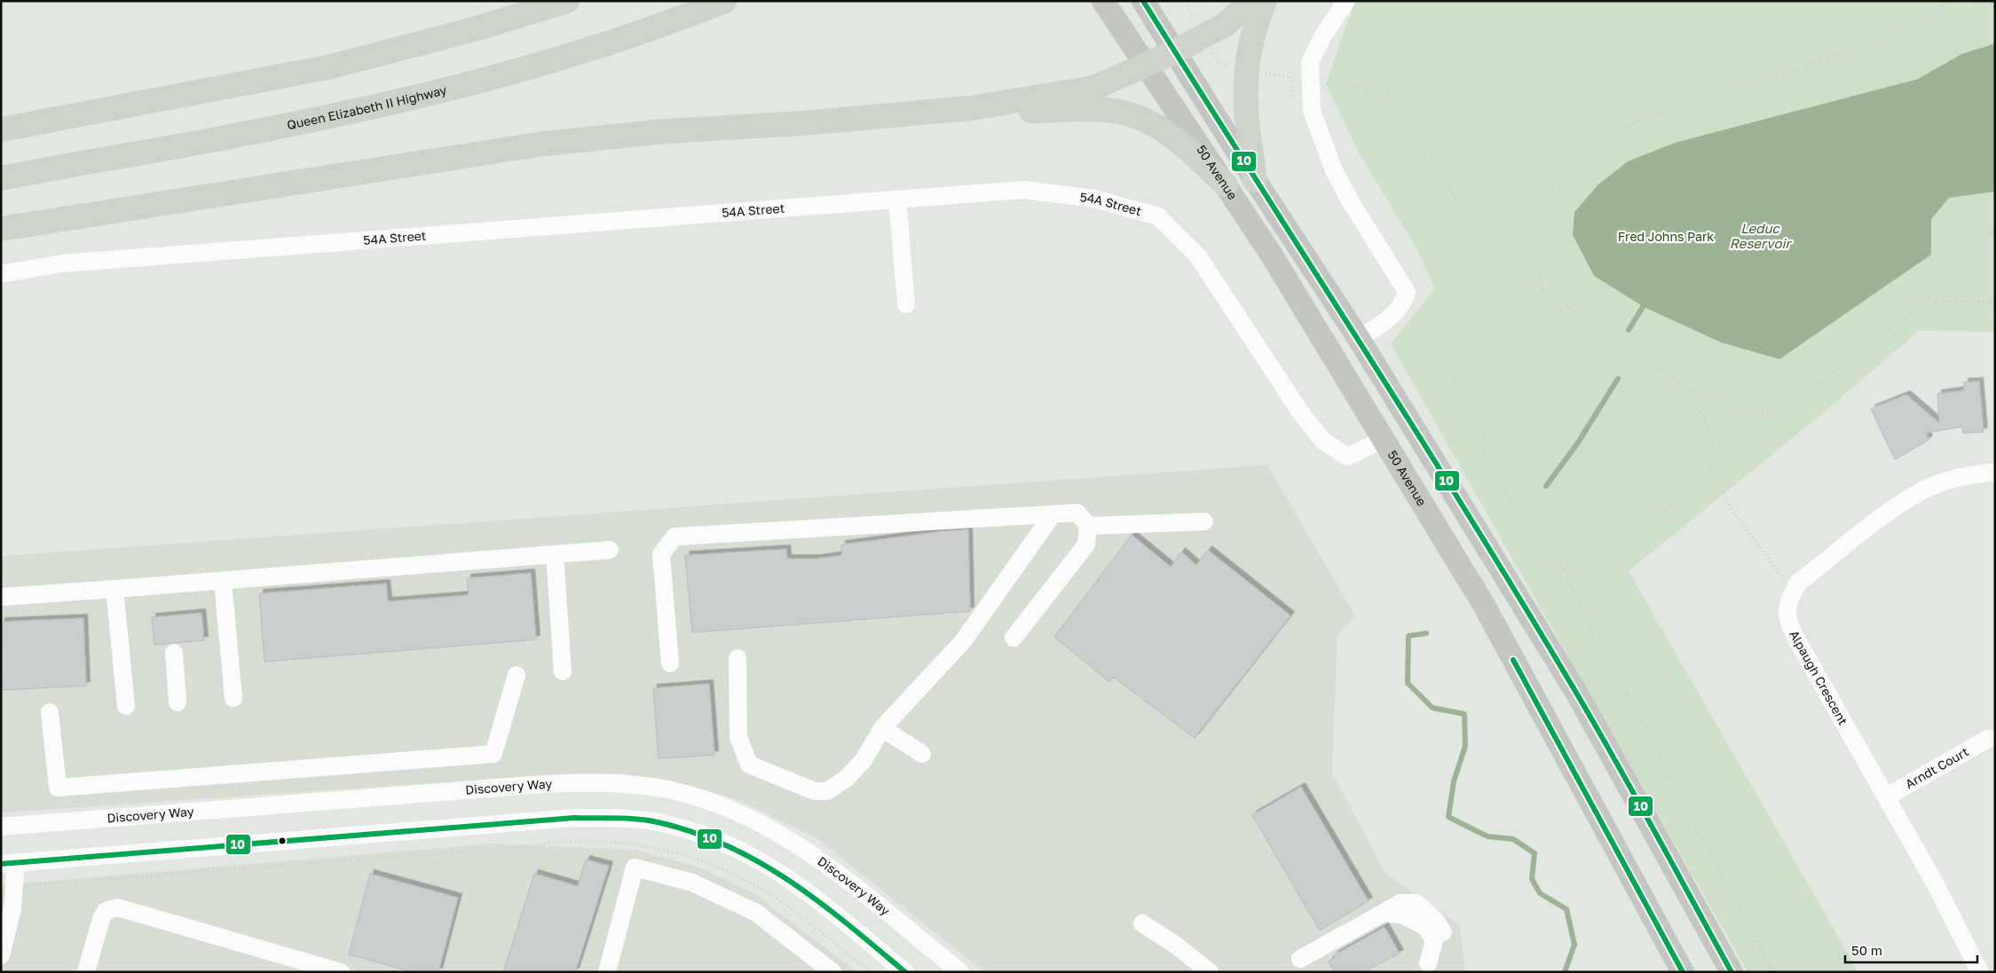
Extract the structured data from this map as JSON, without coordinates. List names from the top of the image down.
{
  "streets": {
    "highway": ["Queen Elizabeth II Highway"],
    "main road": ["50 Avenue"],
    "street": [
      "54A Street",
      "Alpaugh Crescent",
      "Arndt Court",
      "Discovery Way"
    ]
  },
  "crossings": [
    ["50 Avenue", "54A Street"],
    ["Alpaugh Crescent", "Arndt Court"]
  ],
  "water": ["Leduc Reservoir"],
  "parks": ["Fred Johns Park"],
  "lines": ["transit line 10"],
  "scale_bar": "50 m"
}
